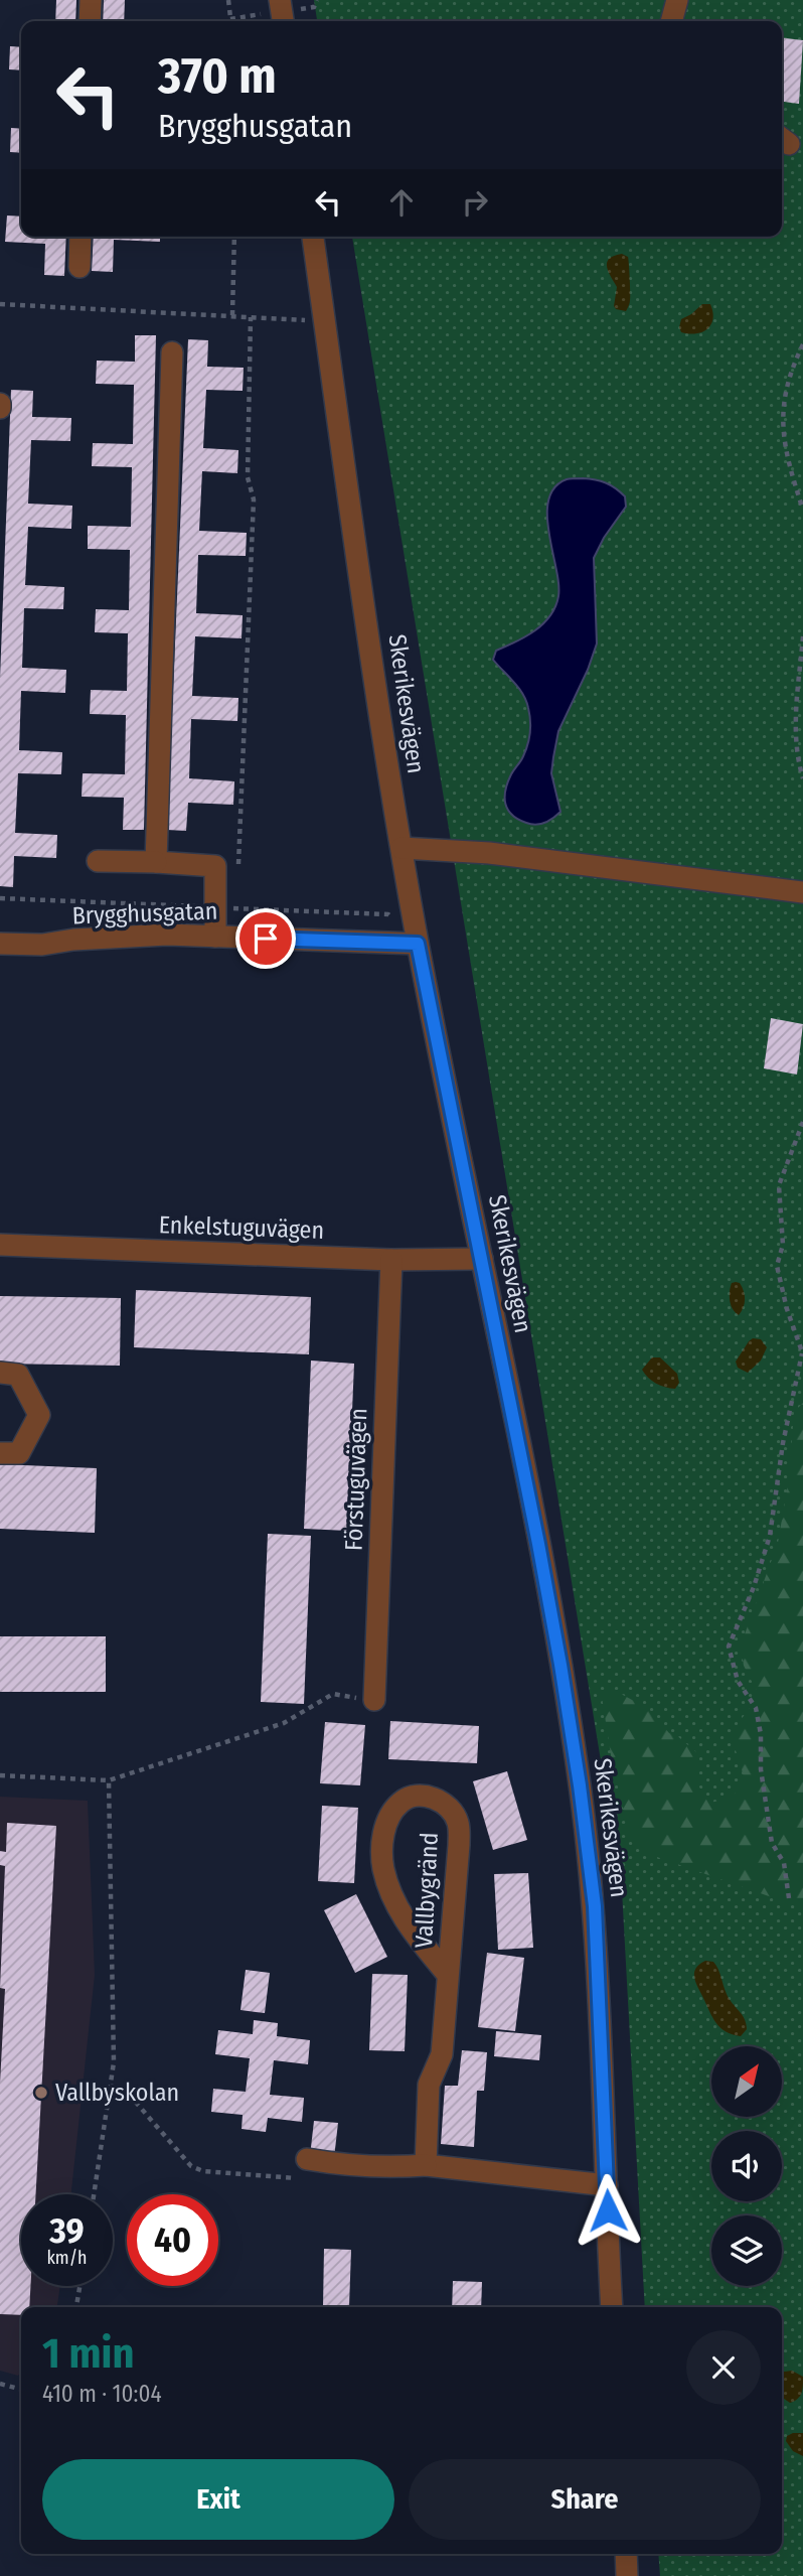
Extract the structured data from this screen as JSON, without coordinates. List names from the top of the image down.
{
  "streets": {
    "street": [
      "Skerikesvägen",
      "Brygghusgatan",
      "Enkelstuguvägen",
      "Förstuguvägen",
      "Vallbygränd"
    ]
  },
  "crossings": [
    ["Skerikesvägen", "Brygghusgatan"],
    ["Skerikesvägen", "Enkelstuguvägen"],
    ["Enkelstuguvägen", "Förstuguvägen"]
  ],
  "places": ["Vallbyskolan"],
  "north": "top right",
  "page": {
    "turn": ["370 m", "Brygghusgatan"],
    "speed": "39 km/h",
    "limit": "40",
    "heading": ["1 min", "410 m · 10:04"],
    "buttons": ["Exit", "Share"]
  }
}
